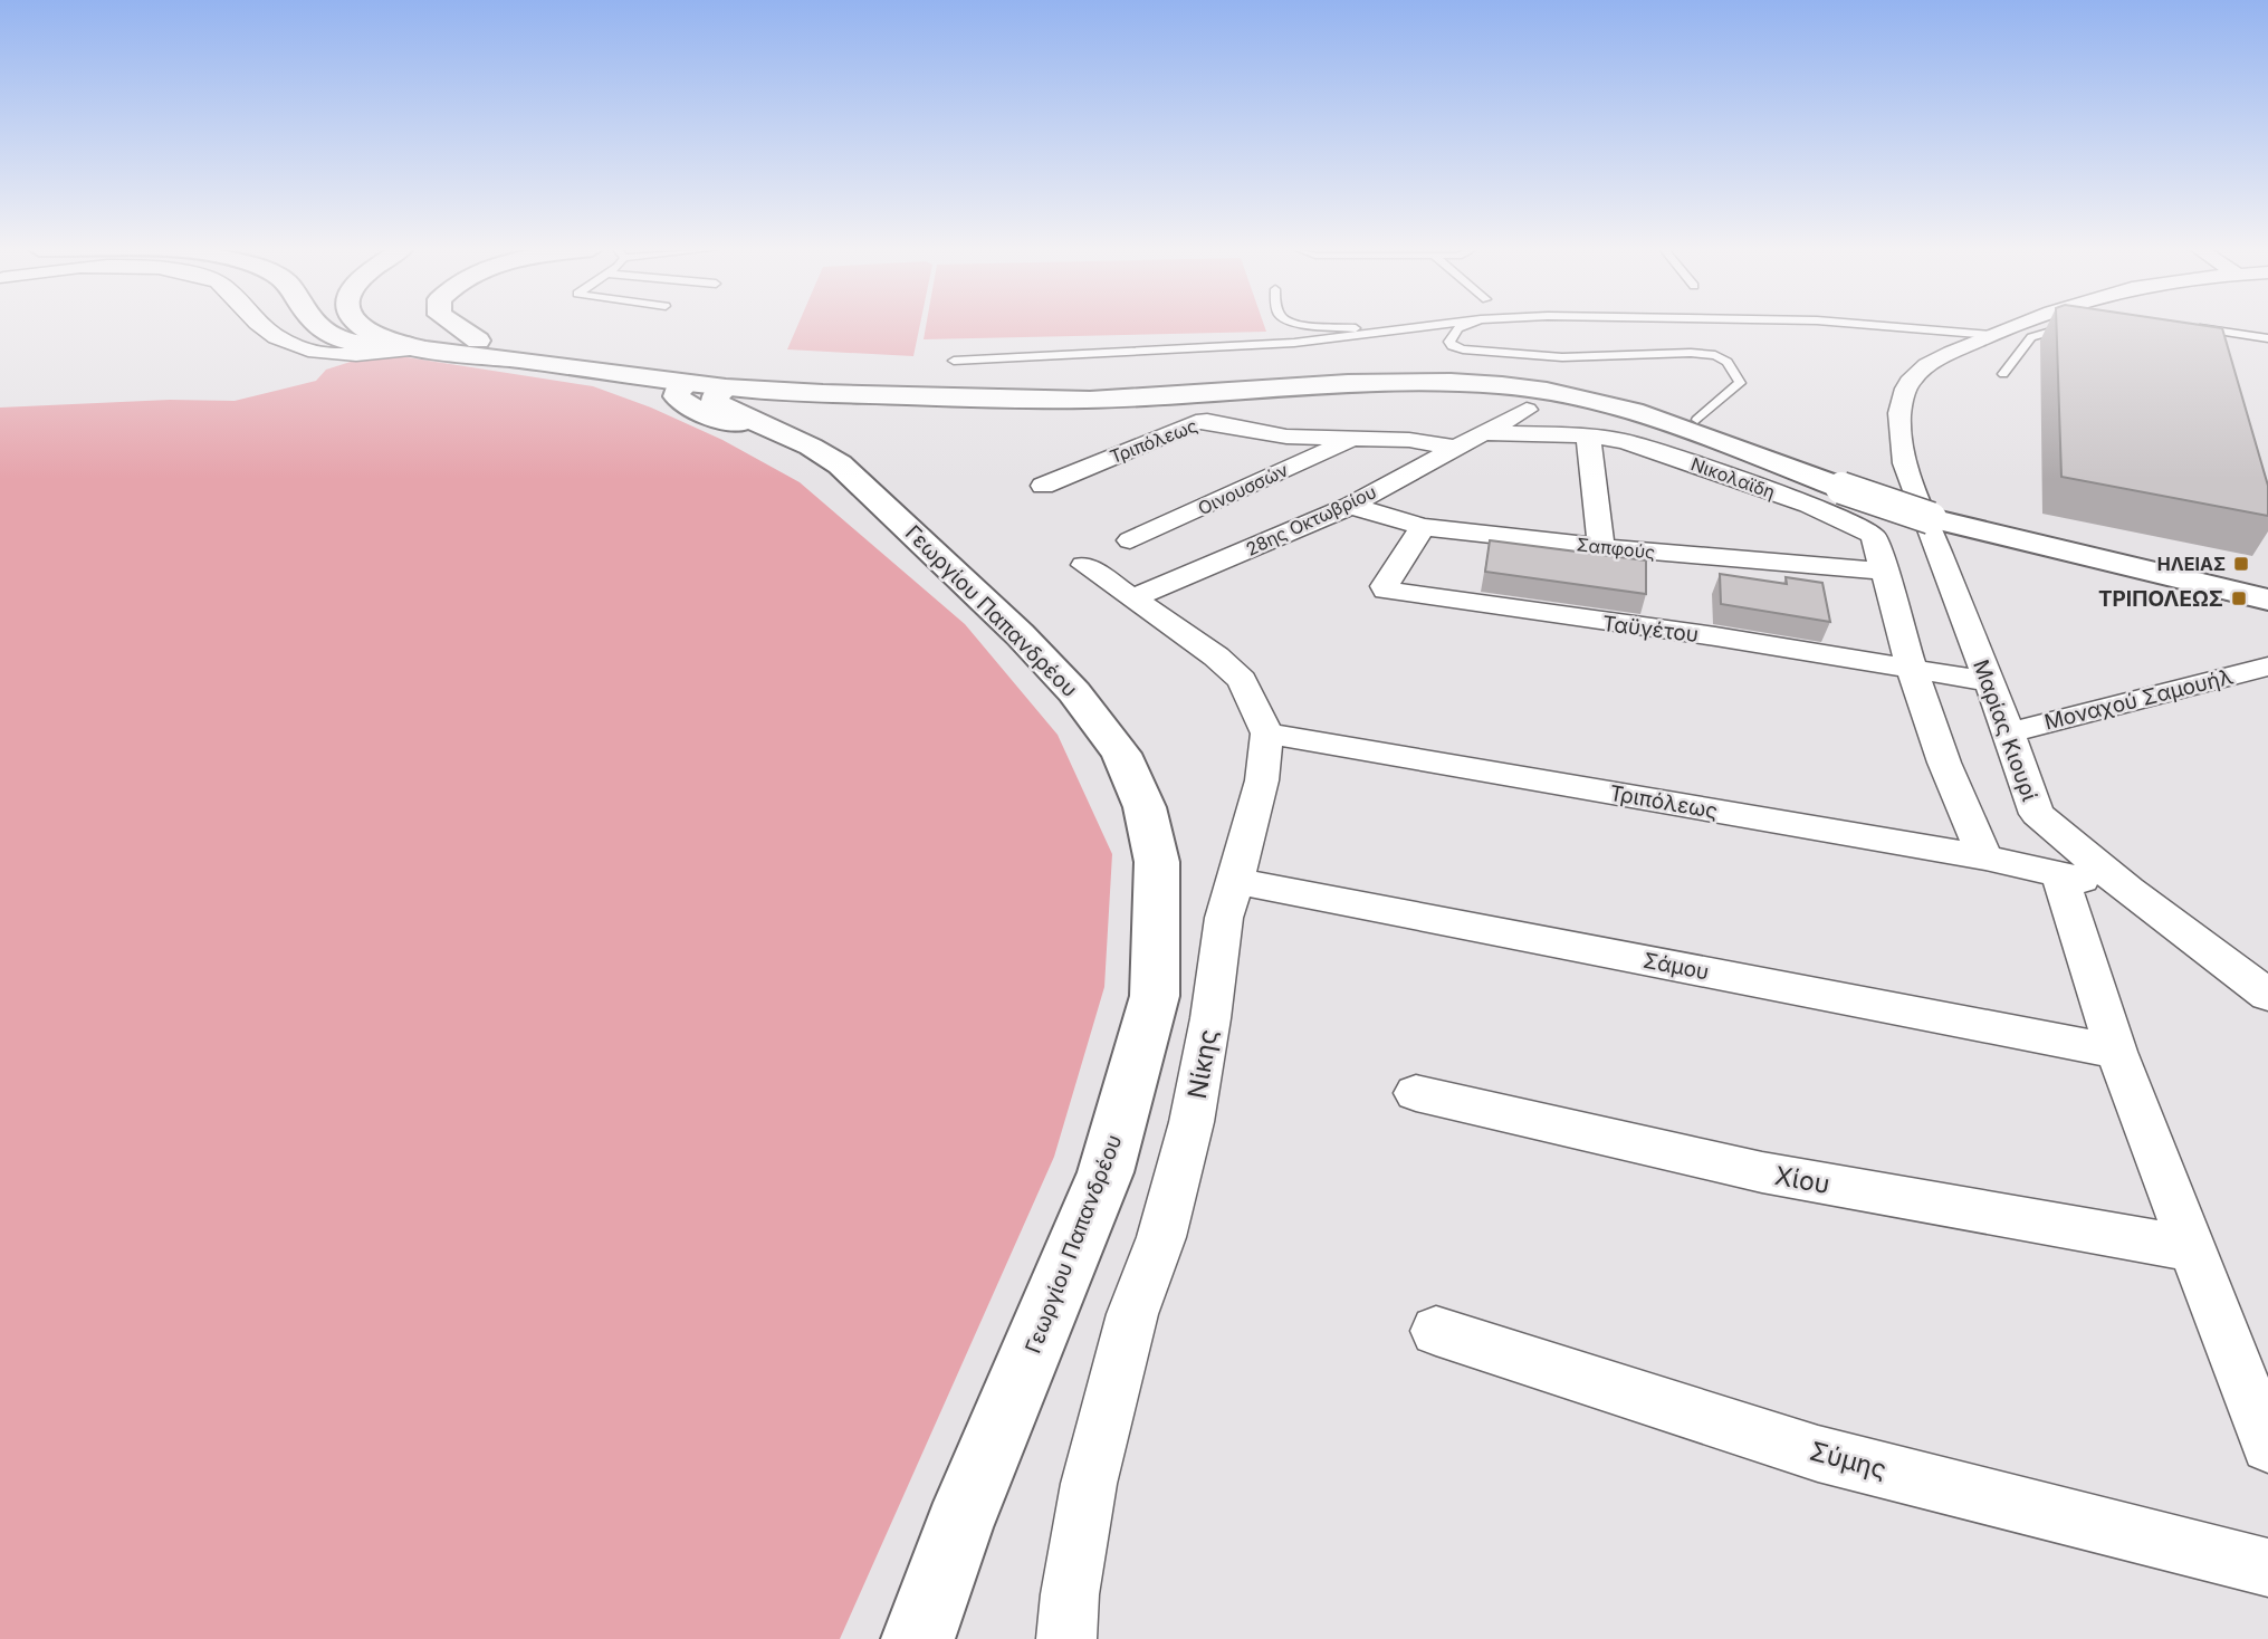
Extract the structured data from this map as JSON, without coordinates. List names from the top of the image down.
{
  "streets": {
    "main road": ["Γεωργίου Παπανδρέου"],
    "street": [
      "Τριπόλεως",
      "Νικολαϊδη",
      "Οινουσσών",
      "28ης Οκτωβρίου",
      "Σαπφούς",
      "Ταϋγέτου",
      "Μοναχού Σαμουήλ",
      "Μαρίας Κιουρί",
      "Σάμου",
      "Νίκης",
      "Χίου",
      "Σύμης"
    ]
  },
  "crossings": [
    ["Τριπόλεως", "Οινουσσών"],
    ["Τριπόλεως", "28ης Οκτωβρίου"],
    ["Τριπόλεως", "Νίκης"],
    ["Νικολαϊδη", "Σαπφούς"],
    ["28ης Οκτωβρίου", "Σαπφούς"],
    ["Σαπφούς", "Ταϋγέτου"],
    ["Ταϋγέτου", "Μαρίας Κιουρί"],
    ["Μοναχού Σαμουήλ", "Μαρίας Κιουρί"],
    ["Σάμου", "Νίκης"]
  ],
  "places": {
    "transit": ["ΗΛΕΙΑΣ", "ΤΡΙΠΟΛΕΩΣ"]
  }
}
